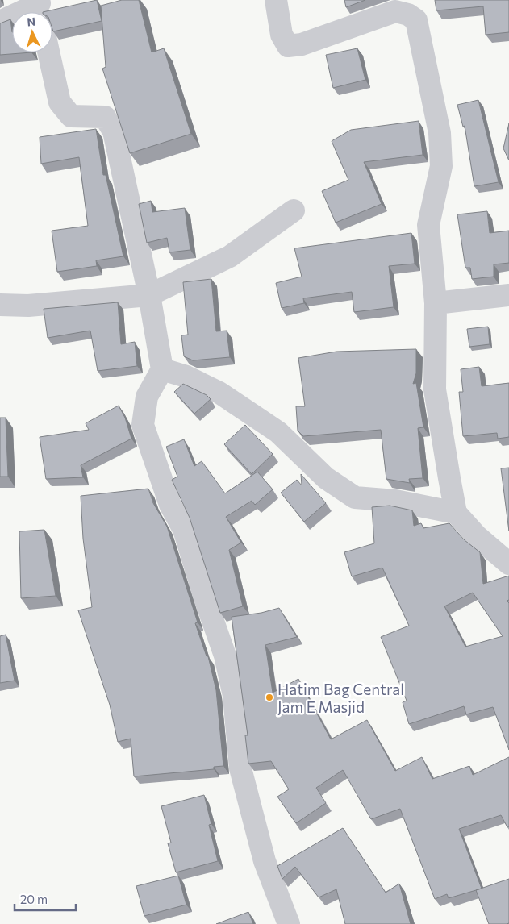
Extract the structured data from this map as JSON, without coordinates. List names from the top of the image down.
{
  "places": ["Hatim Bag Central Jam E Masjid"],
  "scale_bar": "20 m",
  "north": "top"
}
